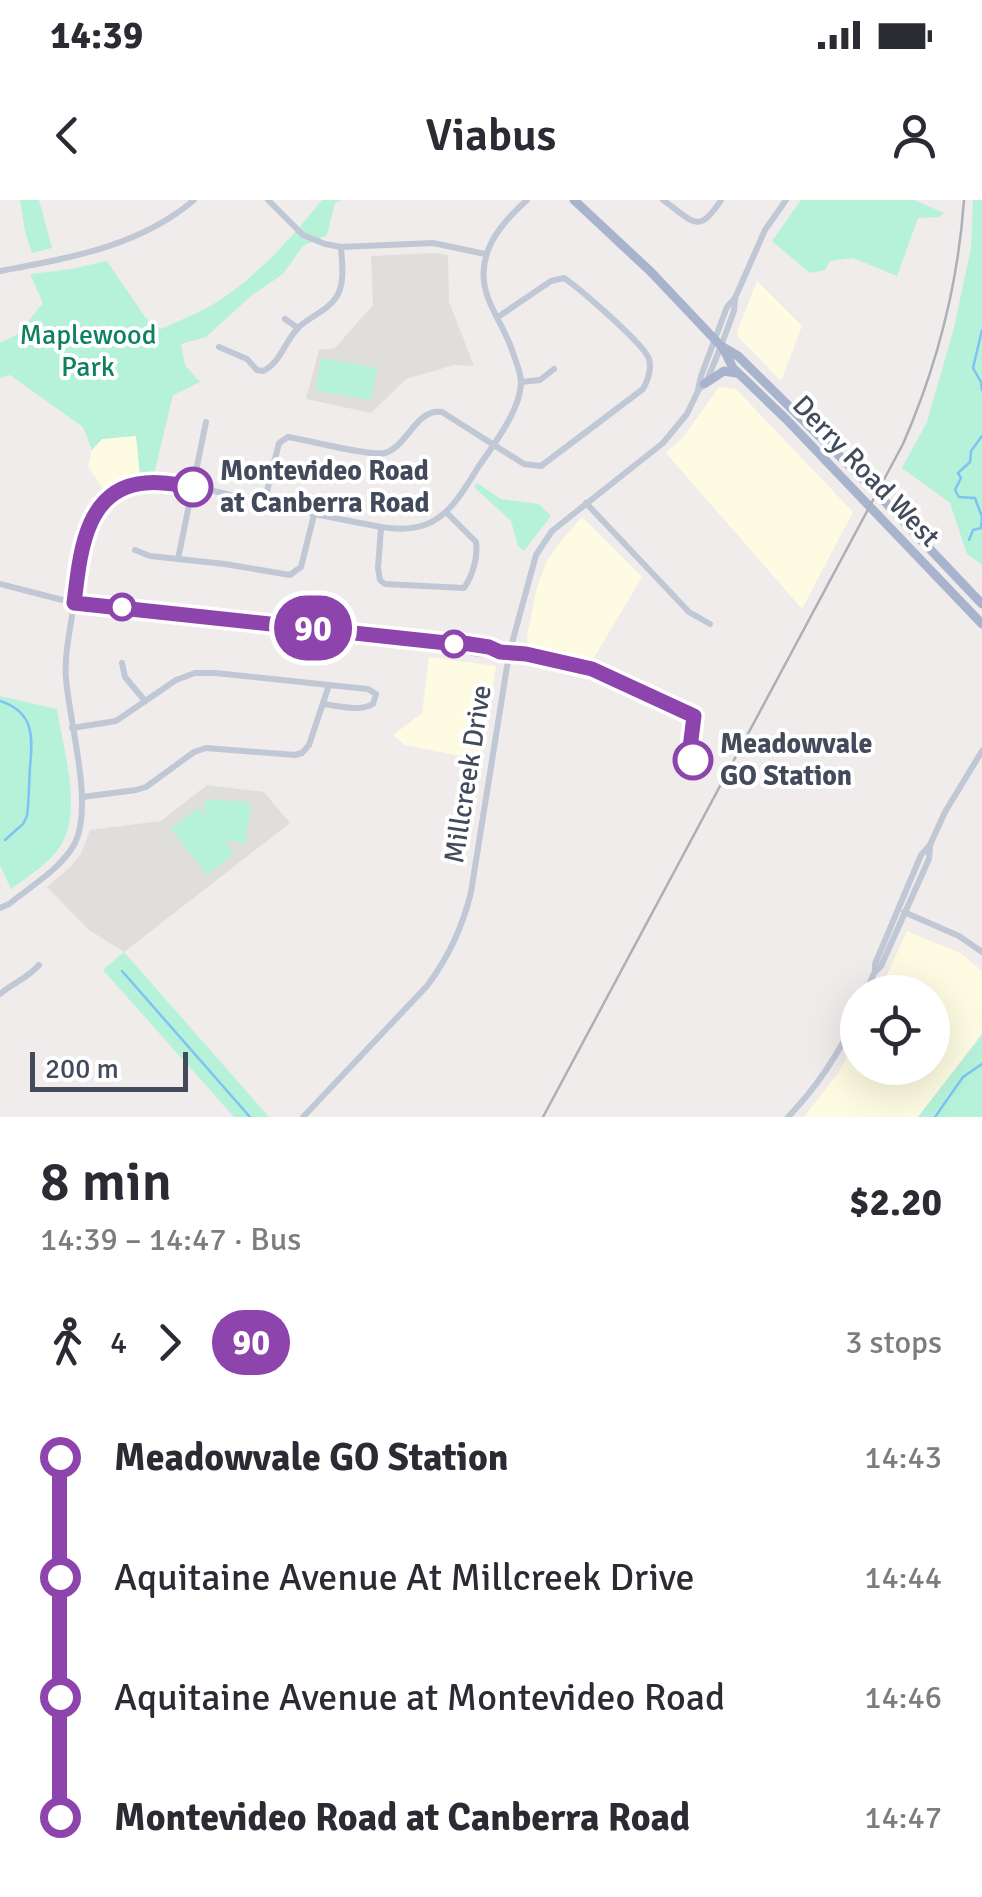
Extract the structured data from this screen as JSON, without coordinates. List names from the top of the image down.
{
  "streets": {
    "main road": ["Derry Road West"],
    "street": ["Millcreek Drive"]
  },
  "crossings": [
    ["Derry Road West", "Millcreek Drive"]
  ],
  "parks": ["Maplewood Park"],
  "places": ["Montevideo Road at Canberra Road", "Meadowvale GO Station"],
  "lines": ["bus line 90"],
  "scale_bar": "200 m",
  "page": {
    "status": "14:39",
    "header": "Viabus",
    "on_map": "90",
    "scale": "200 m",
    "heading": ["8 min", "14:39 – 14:47 · Bus", "$2.20"],
    "legs": ["4", "90", "3 stops"],
    "list": [
      {
        "name": "Meadowvale GO Station",
        "value": "14:43"
      },
      {
        "name": "Aquitaine Avenue At Millcreek Drive",
        "value": "14:44"
      },
      {
        "name": "Aquitaine Avenue at Montevideo Road",
        "value": "14:46"
      },
      {
        "name": "Montevideo Road at Canberra Road",
        "value": "14:47"
      }
    ]
  }
}
